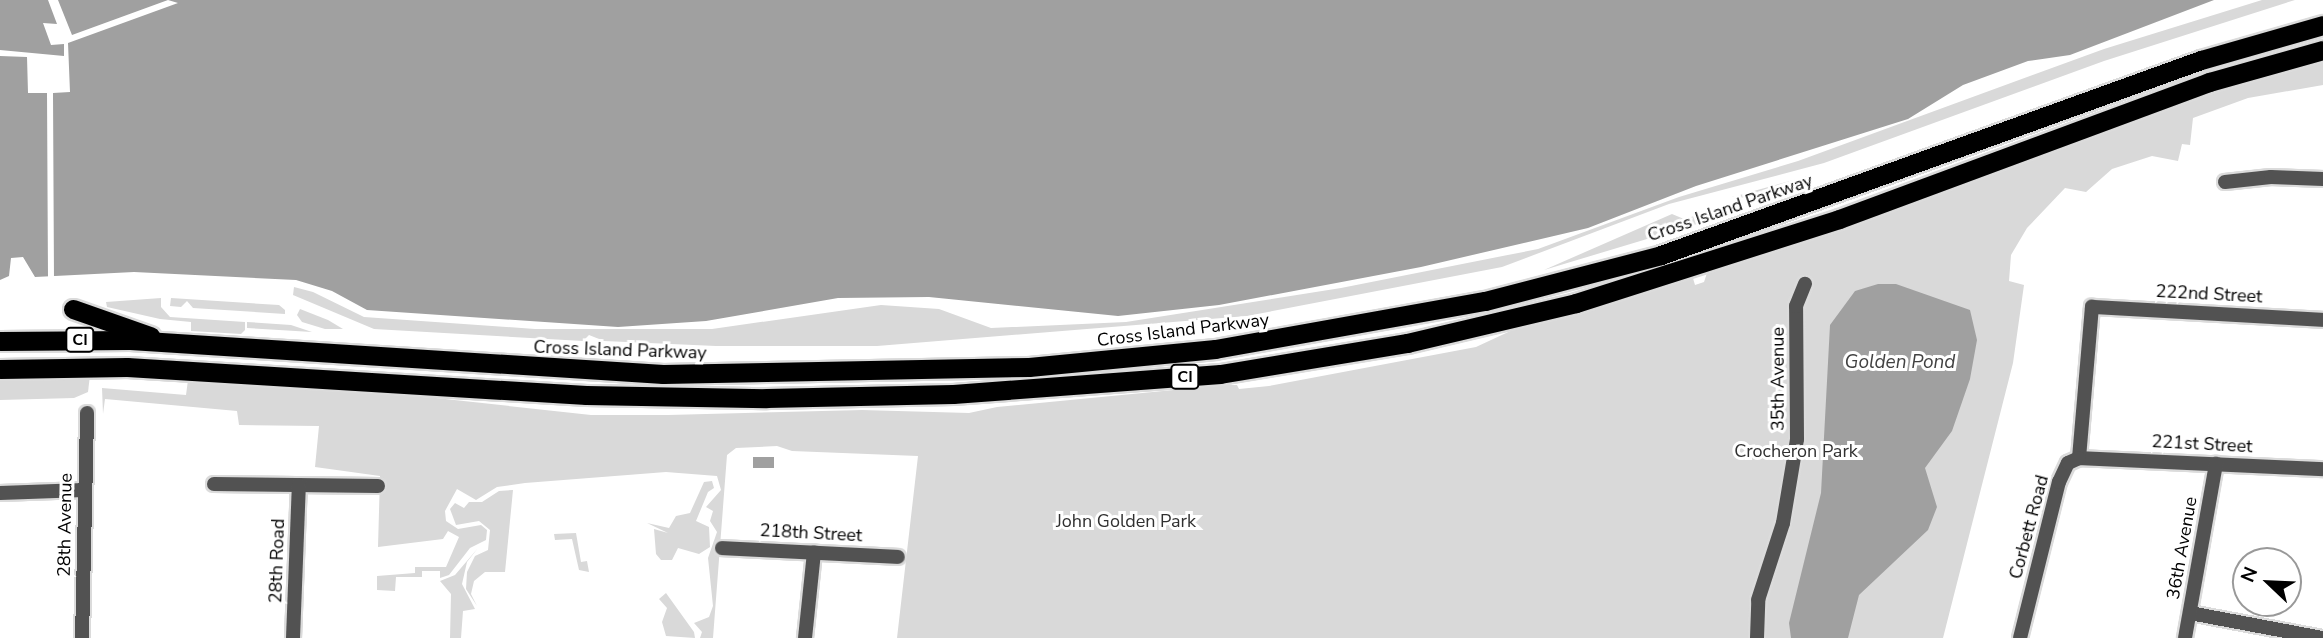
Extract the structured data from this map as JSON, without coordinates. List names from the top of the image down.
{
  "streets": {
    "highway": ["Cross Island Parkway", "CI"],
    "street": [
      "222nd Street",
      "35th Avenue",
      "221st Street",
      "28th Avenue",
      "Corbett Road",
      "218th Street",
      "36th Avenue",
      "28th Road"
    ]
  },
  "crossings": [
    ["222nd Street", "221st Street"],
    ["222nd Street", "Corbett Road"],
    ["221st Street", "Corbett Road"],
    ["221st Street", "36th Avenue"]
  ],
  "water": ["Golden Pond"],
  "parks": ["Crocheron Park", "John Golden Park"],
  "north": "top left"
}
